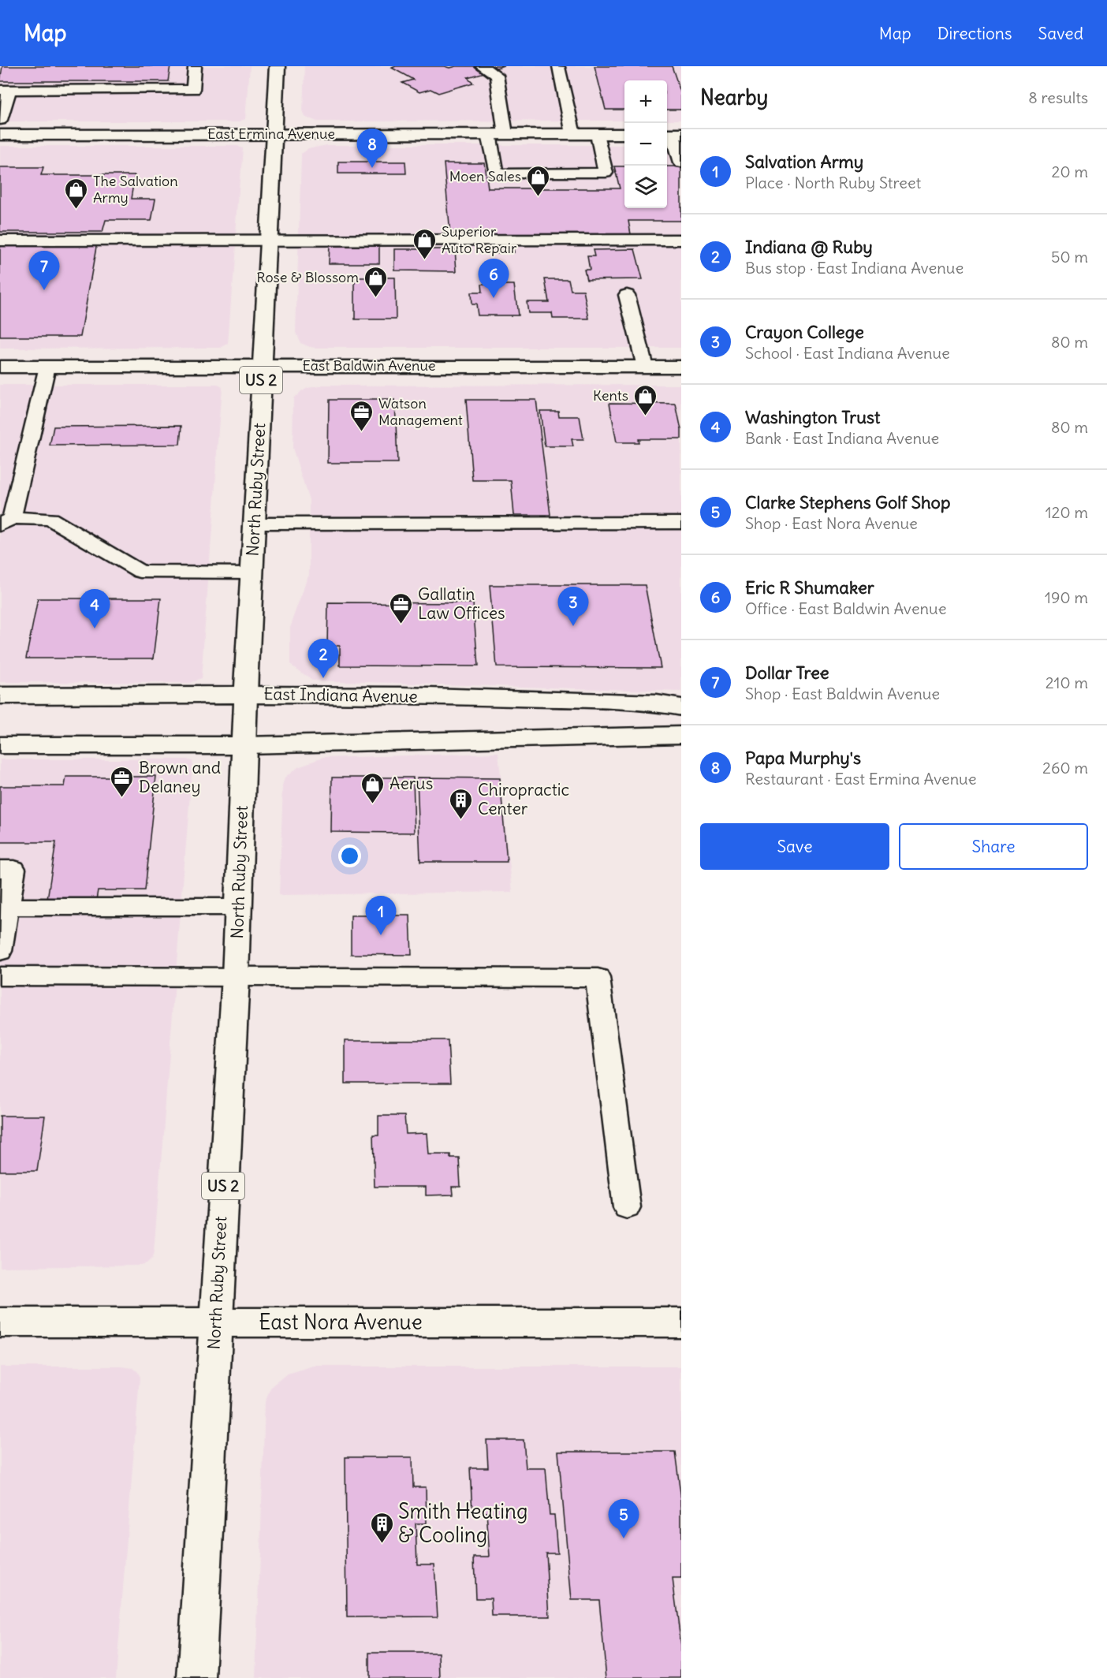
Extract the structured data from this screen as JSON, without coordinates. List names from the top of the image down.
{
  "streets": {
    "main road": [
      "East Ermina Avenue",
      "East Baldwin Avenue",
      "US 2",
      "North Ruby Street",
      "East Indiana Avenue",
      "East Nora Avenue"
    ]
  },
  "crossings": [
    ["East Ermina Avenue", "North Ruby Street"],
    ["East Baldwin Avenue", "North Ruby Street"],
    ["North Ruby Street", "East Indiana Avenue"],
    ["North Ruby Street", "East Nora Avenue"]
  ],
  "places": {
    "shop": [
      "Moen Sales",
      "The Salvation Army",
      "Superior Auto Repair",
      "Rose & Blossom",
      "Kents",
      "Aerus"
    ],
    "office": ["Watson Management", "Gallatin Law Offices", "Brown and Delaney"],
    "building": ["Chiropractic Center", "Smith Heating & Cooling"]
  },
  "page": {
    "header": "Map",
    "nav": ["Map", "Directions", "Saved"],
    "heading": ["Nearby", "8 results"],
    "map_buttons": ["+", "−"],
    "list": [
      {
        "mark": "1",
        "name": "Salvation Army",
        "note": "Place · North Ruby Street",
        "value": "20 m"
      },
      {
        "mark": "2",
        "name": "Indiana @ Ruby",
        "note": "Bus stop · East Indiana Avenue",
        "value": "50 m"
      },
      {
        "mark": "3",
        "name": "Crayon College",
        "note": "School · East Indiana Avenue",
        "value": "80 m"
      },
      {
        "mark": "4",
        "name": "Washington Trust",
        "note": "Bank · East Indiana Avenue",
        "value": "80 m"
      },
      {
        "mark": "5",
        "name": "Clarke Stephens Golf Shop",
        "note": "Shop · East Nora Avenue",
        "value": "120 m"
      },
      {
        "mark": "6",
        "name": "Eric R Shumaker",
        "note": "Office · East Baldwin Avenue",
        "value": "190 m"
      },
      {
        "mark": "7",
        "name": "Dollar Tree",
        "note": "Shop · East Baldwin Avenue",
        "value": "210 m"
      },
      {
        "mark": "8",
        "name": "Papa Murphy's",
        "note": "Restaurant · East Ermina Avenue",
        "value": "260 m"
      }
    ],
    "pins": [
      "8",
      "7",
      "6",
      "3",
      "4",
      "2",
      "1",
      "5"
    ],
    "buttons": ["Save", "Share"]
  }
}
